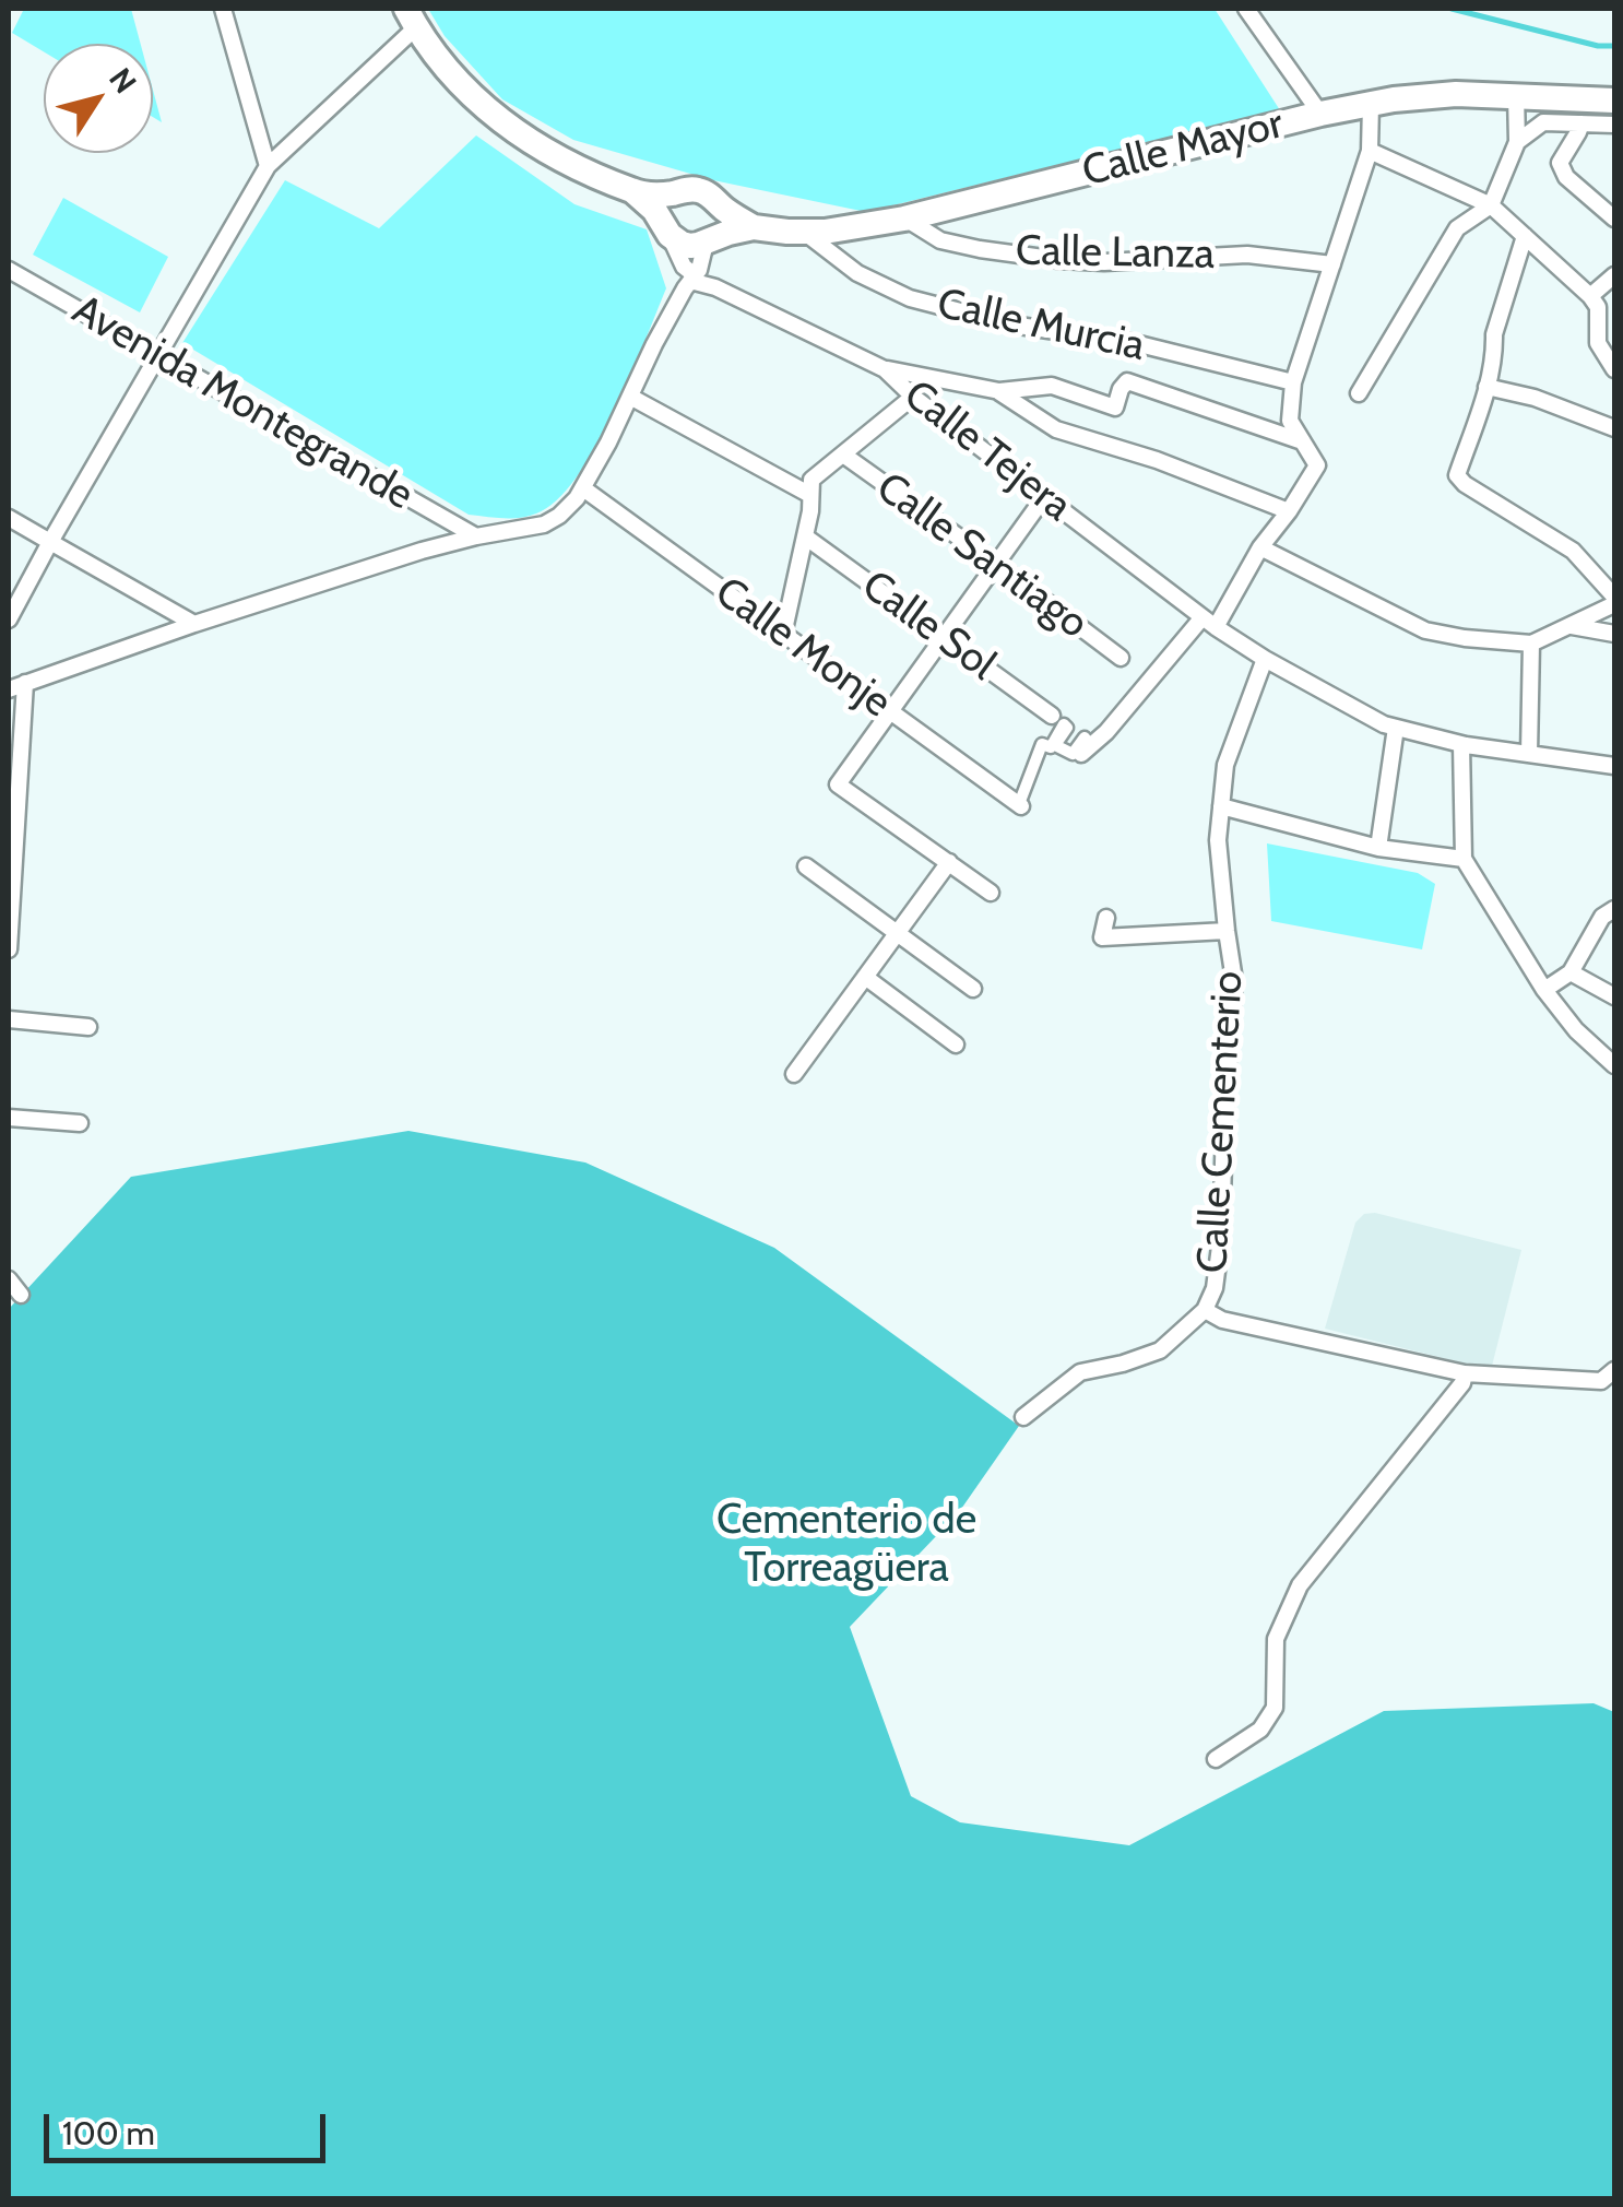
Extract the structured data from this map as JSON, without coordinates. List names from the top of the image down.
{
  "streets": {
    "main road": ["Calle Mayor"],
    "street": [
      "Calle Lanza",
      "Calle Murcia",
      "Avenida Montegrande",
      "Calle Tejera",
      "Calle Santiago",
      "Calle Sol",
      "Calle Monje",
      "Calle Cementerio"
    ]
  },
  "crossings": [
    ["Calle Mayor", "Calle Lanza"],
    ["Calle Mayor", "Calle Murcia"],
    ["Calle Tejera", "Calle Cementerio"]
  ],
  "parks": ["Cementerio de Torreagüera"],
  "scale_bar": "100 m",
  "north": "top right"
}
